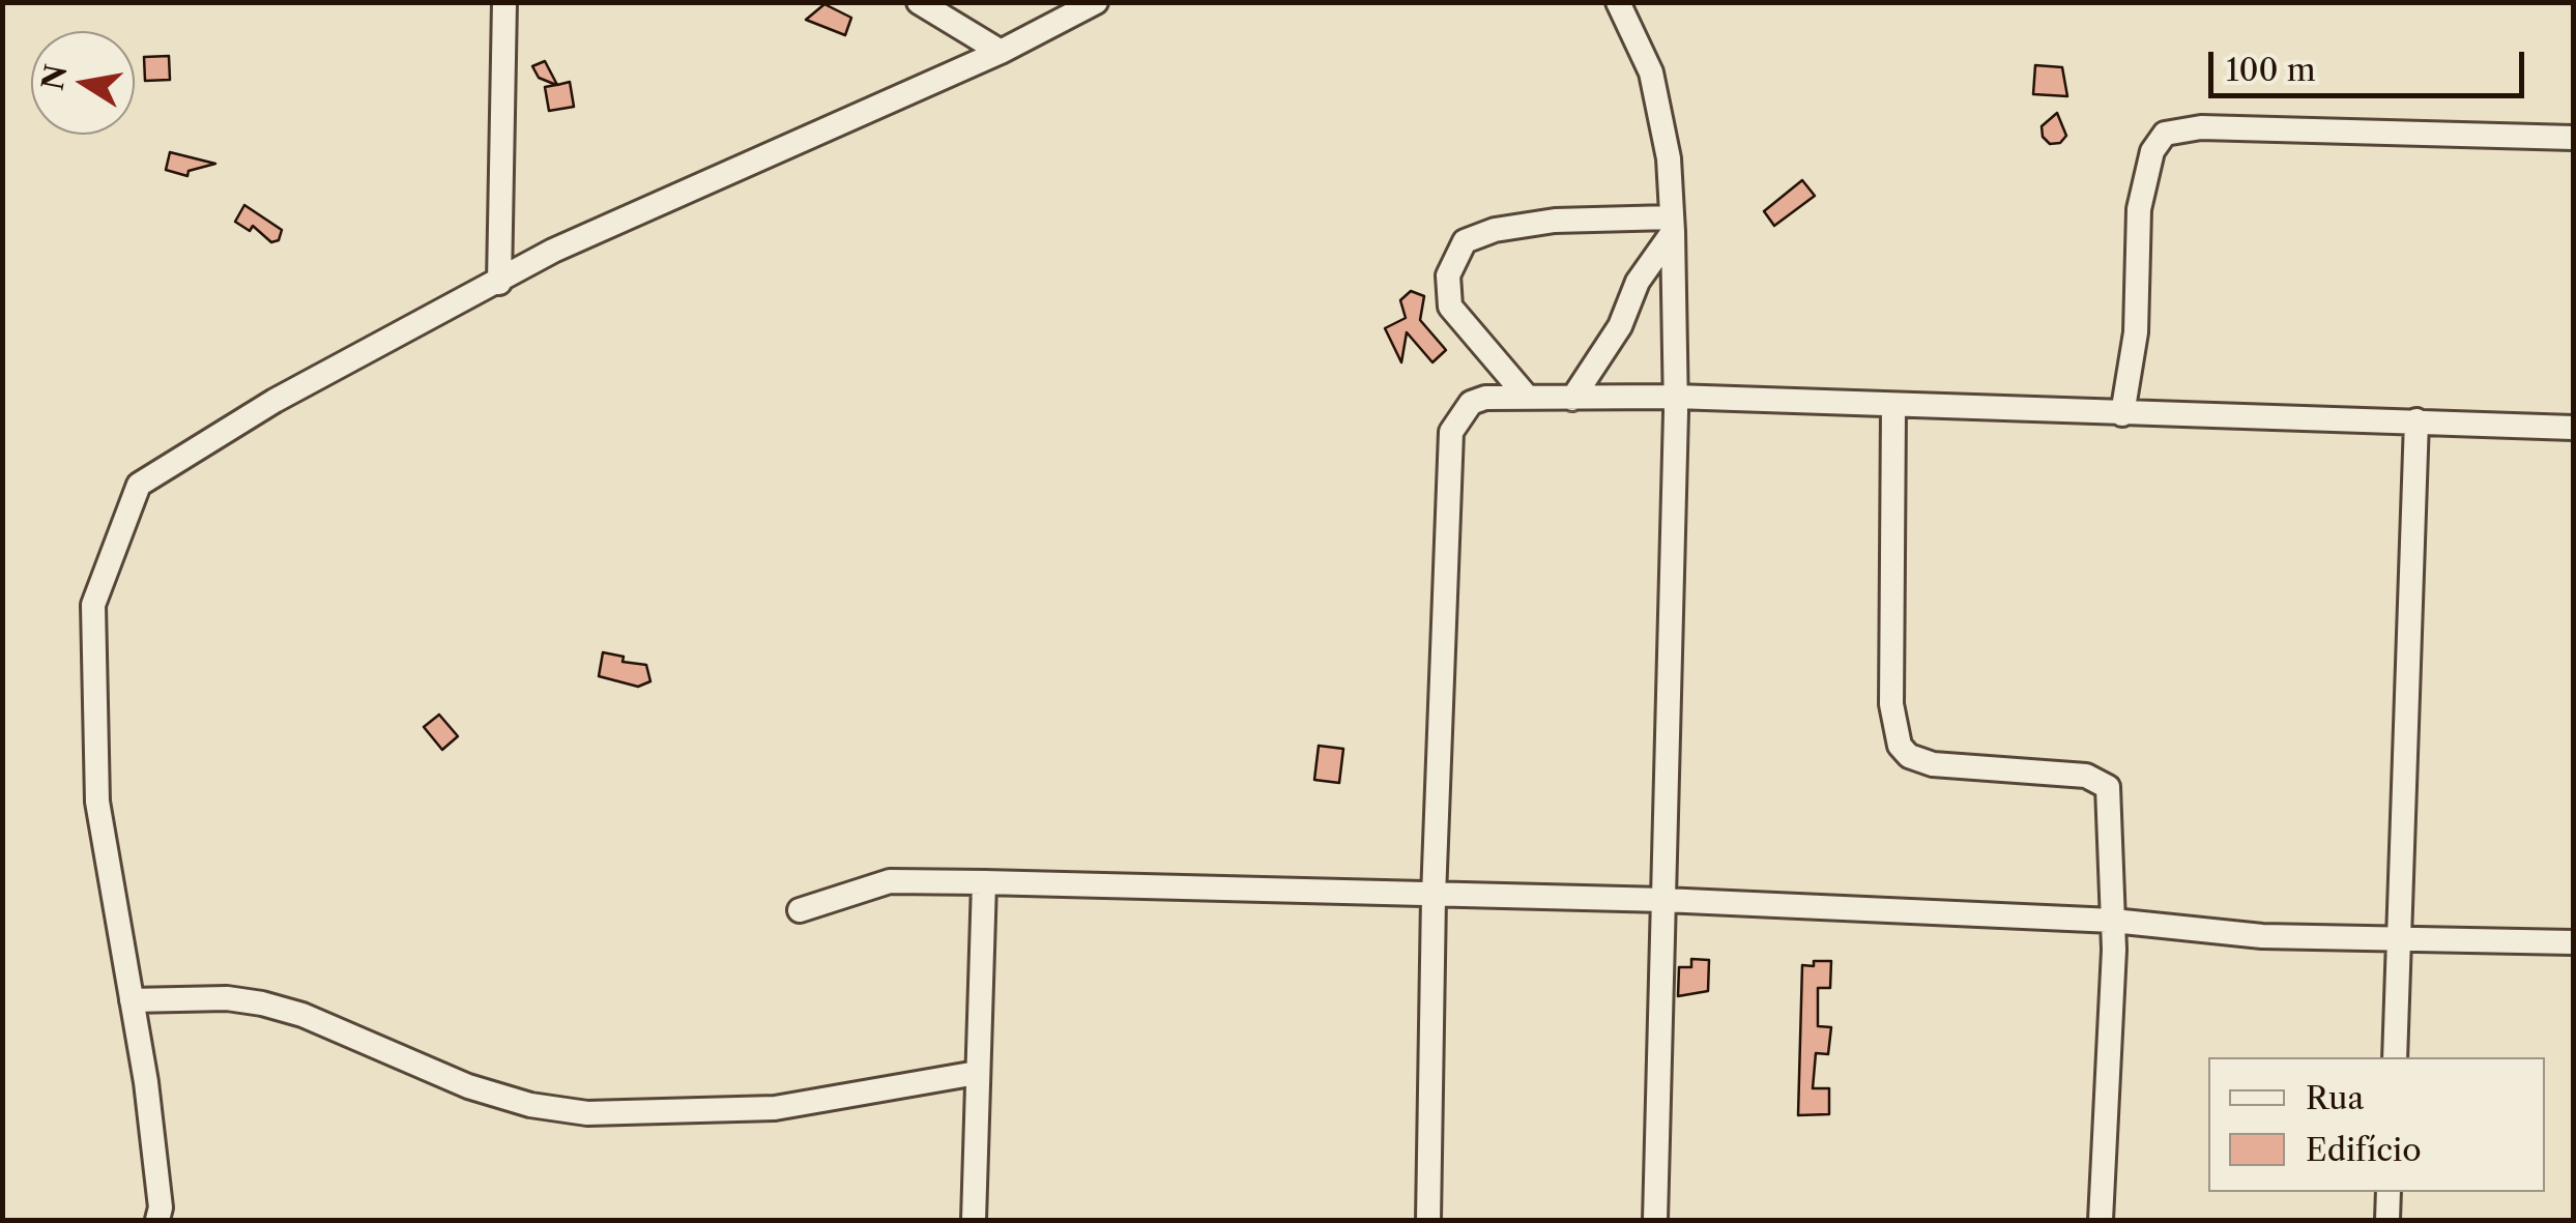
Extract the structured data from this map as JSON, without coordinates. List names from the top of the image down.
{
  "legend": ["Rua", "Edifício"],
  "scale_bar": "100 m",
  "north": "left"
}
